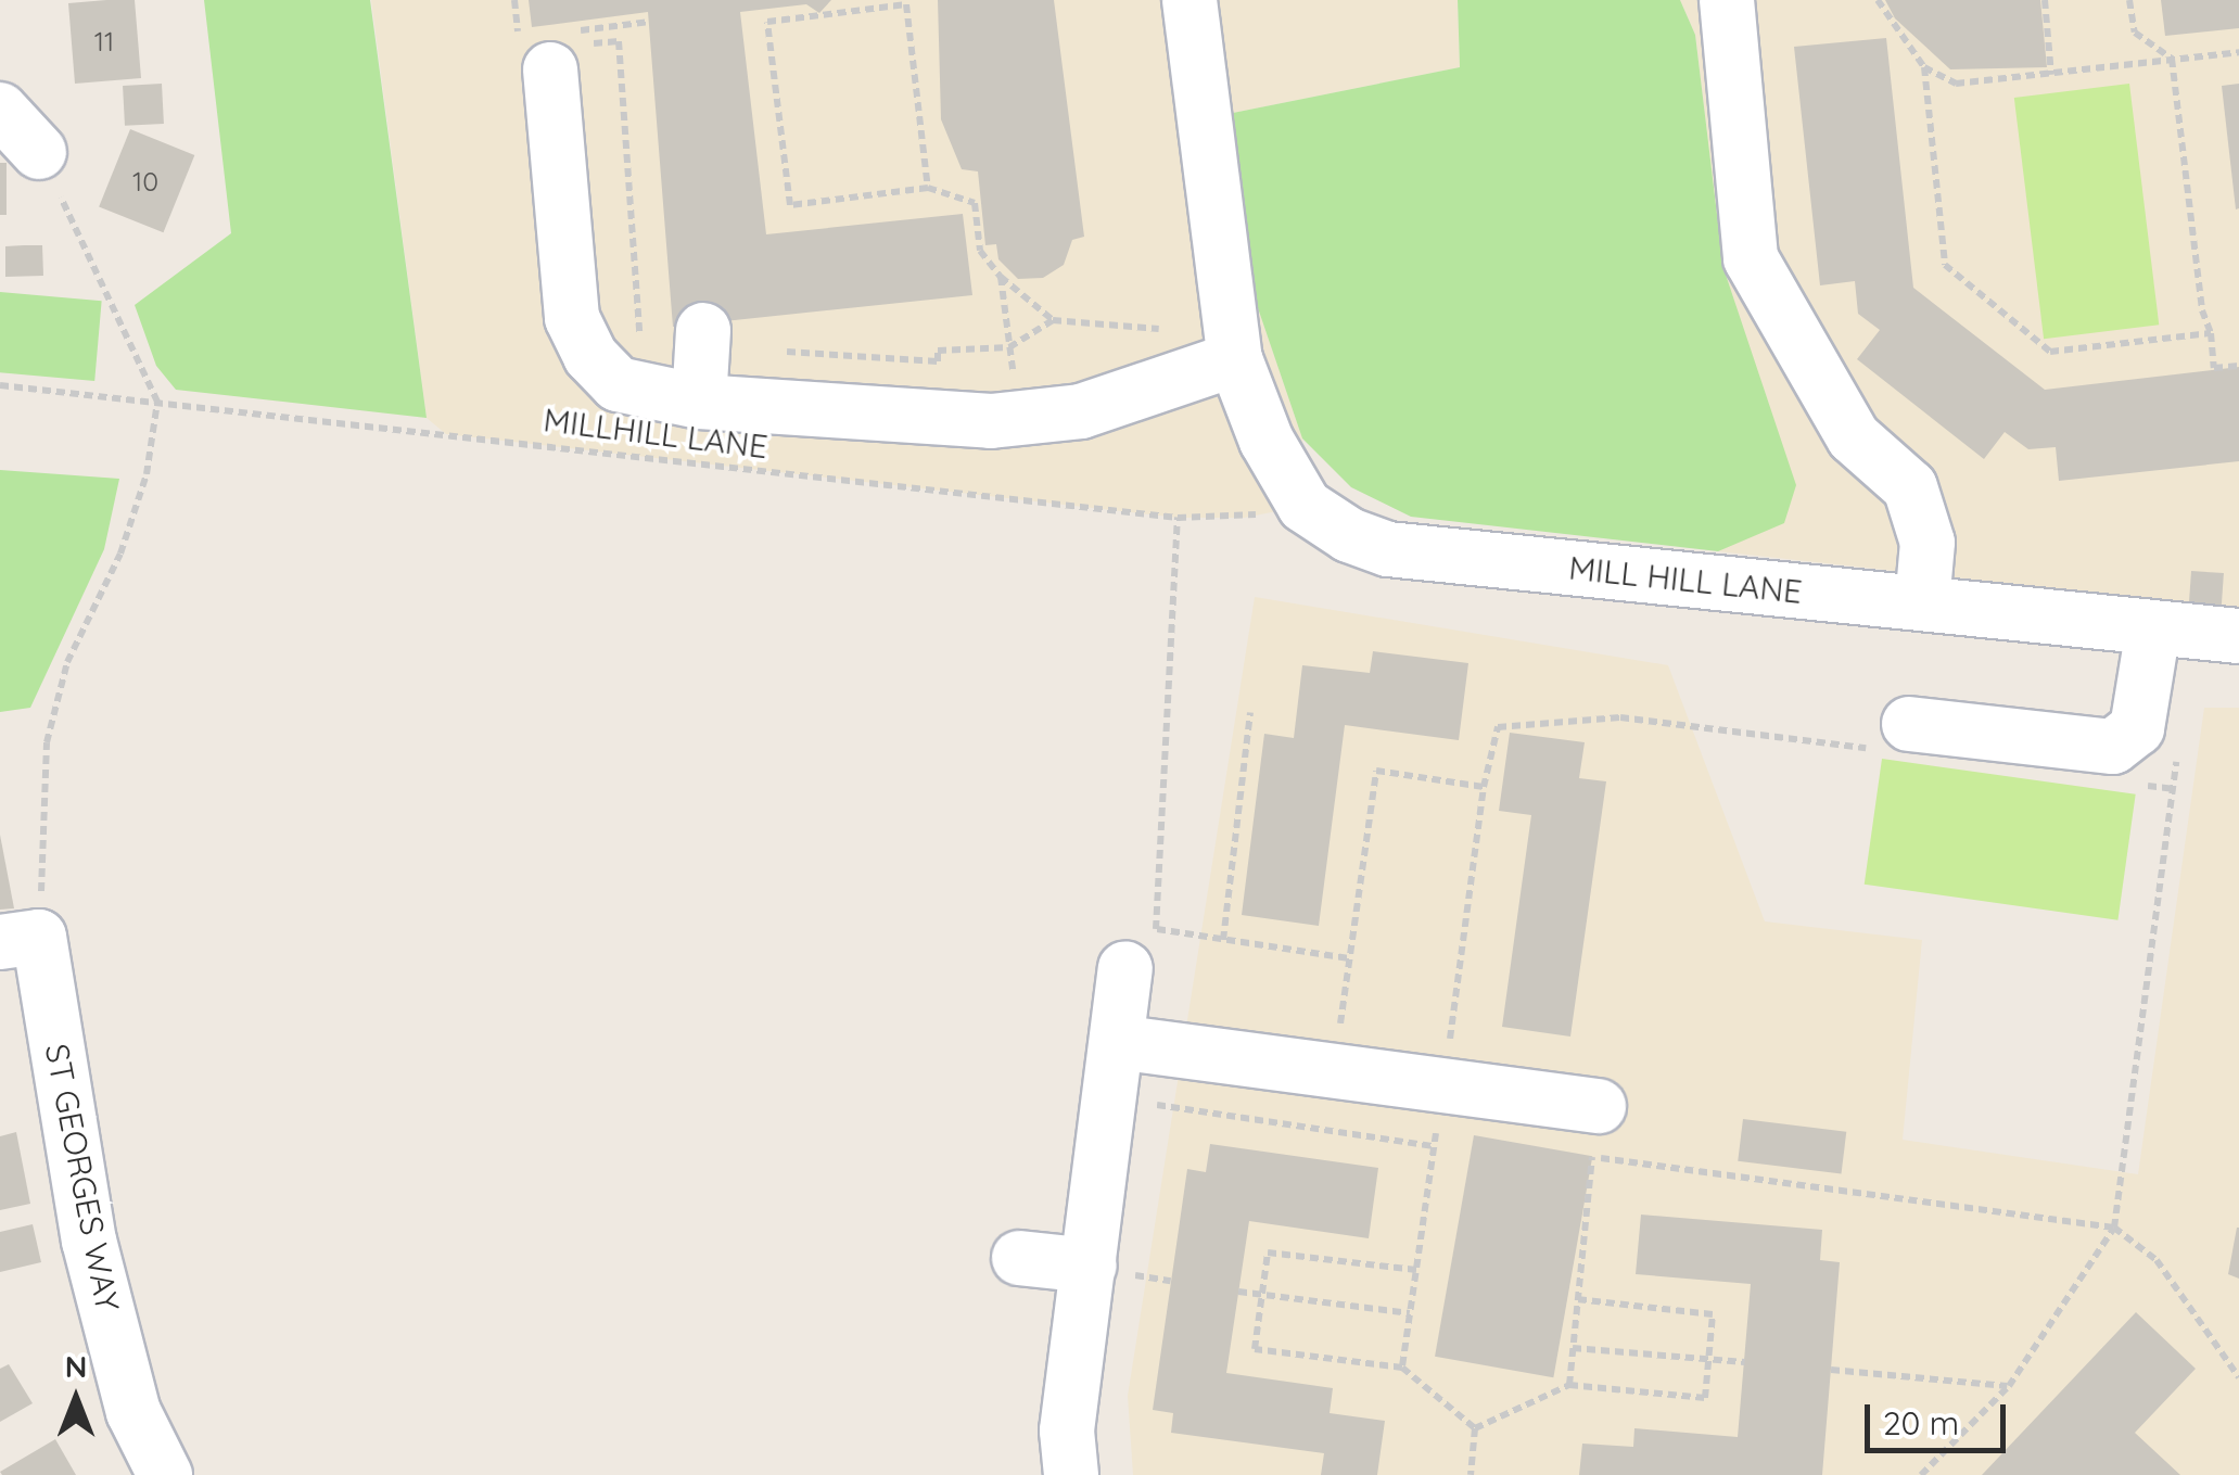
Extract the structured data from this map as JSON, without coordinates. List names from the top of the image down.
{
  "streets": {
    "street": ["MILL HILL LANE", "ST GEORGES WAY"],
    "path": ["MILLHILL LANE"]
  },
  "crossings": [
    ["MILLHILL LANE", "MILL HILL LANE"]
  ],
  "house_numbers": ["11", "10"],
  "scale_bar": "20 m",
  "north": "top"
}
